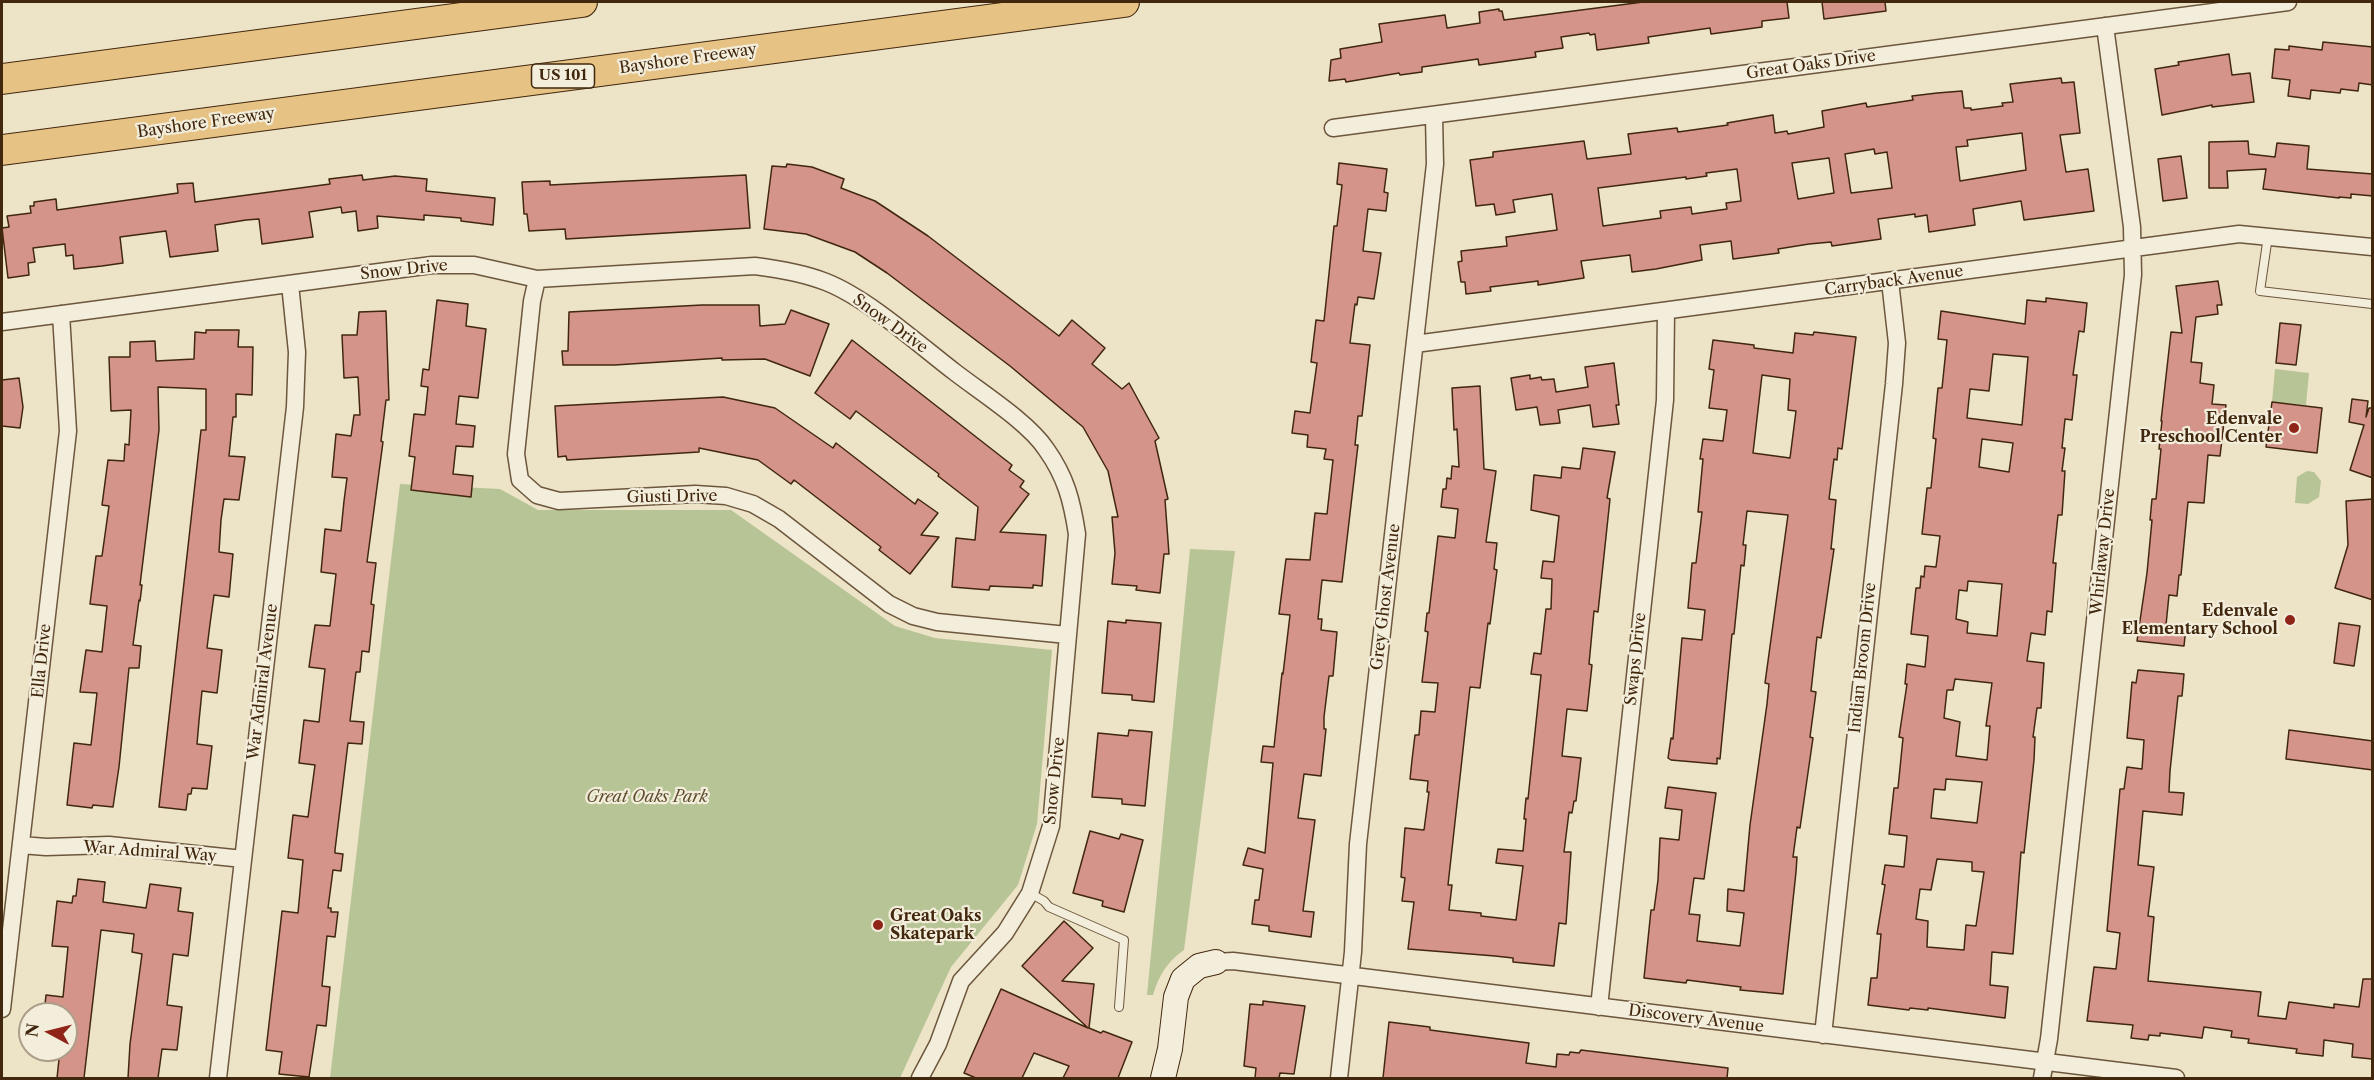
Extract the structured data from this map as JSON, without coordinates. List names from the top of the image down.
{
  "streets": {
    "highway": ["Bayshore Freeway", "US 101"],
    "street": [
      "Great Oaks Drive",
      "Snow Drive",
      "Carryback Avenue",
      "Giusti Drive",
      "Whirlaway Drive",
      "Grey Ghost Avenue",
      "Indian Broom Drive",
      "Swaps Drive",
      "Ella Drive",
      "War Admiral Avenue",
      "War Admiral Way",
      "Discovery Avenue"
    ]
  },
  "crossings": [
    ["Great Oaks Drive", "Whirlaway Drive"],
    ["Great Oaks Drive", "Grey Ghost Avenue"],
    ["Snow Drive", "Giusti Drive"],
    ["Snow Drive", "Ella Drive"],
    ["Snow Drive", "War Admiral Avenue"],
    ["Carryback Avenue", "Whirlaway Drive"],
    ["Carryback Avenue", "Grey Ghost Avenue"],
    ["Carryback Avenue", "Indian Broom Drive"],
    ["Carryback Avenue", "Swaps Drive"],
    ["Whirlaway Drive", "Discovery Avenue"],
    ["Grey Ghost Avenue", "Discovery Avenue"],
    ["Indian Broom Drive", "Discovery Avenue"],
    ["Swaps Drive", "Discovery Avenue"],
    ["Ella Drive", "War Admiral Way"],
    ["War Admiral Avenue", "War Admiral Way"]
  ],
  "parks": ["Great Oaks Park"],
  "places": ["Edenvale Preschool Center", "Edenvale Elementary School", "Great Oaks Skatepark"],
  "north": "left"
}
